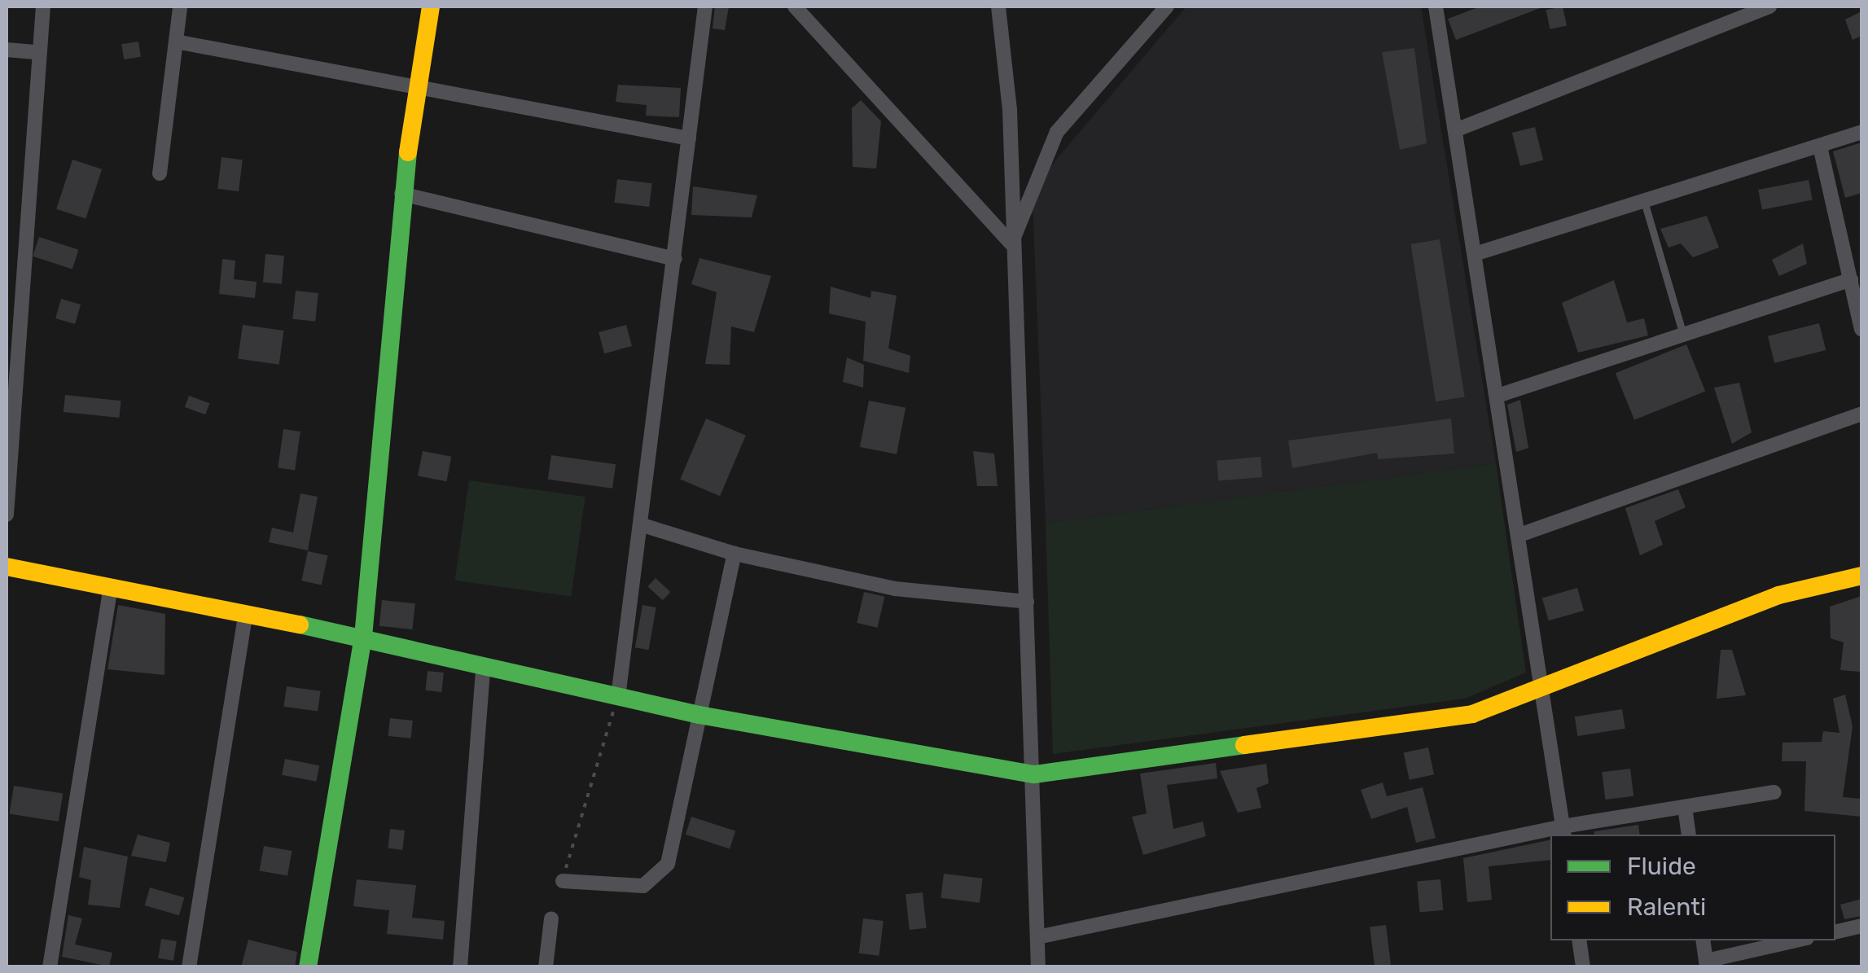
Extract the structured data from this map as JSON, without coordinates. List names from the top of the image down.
{
  "legend": ["Fluide", "Ralenti"]
}
